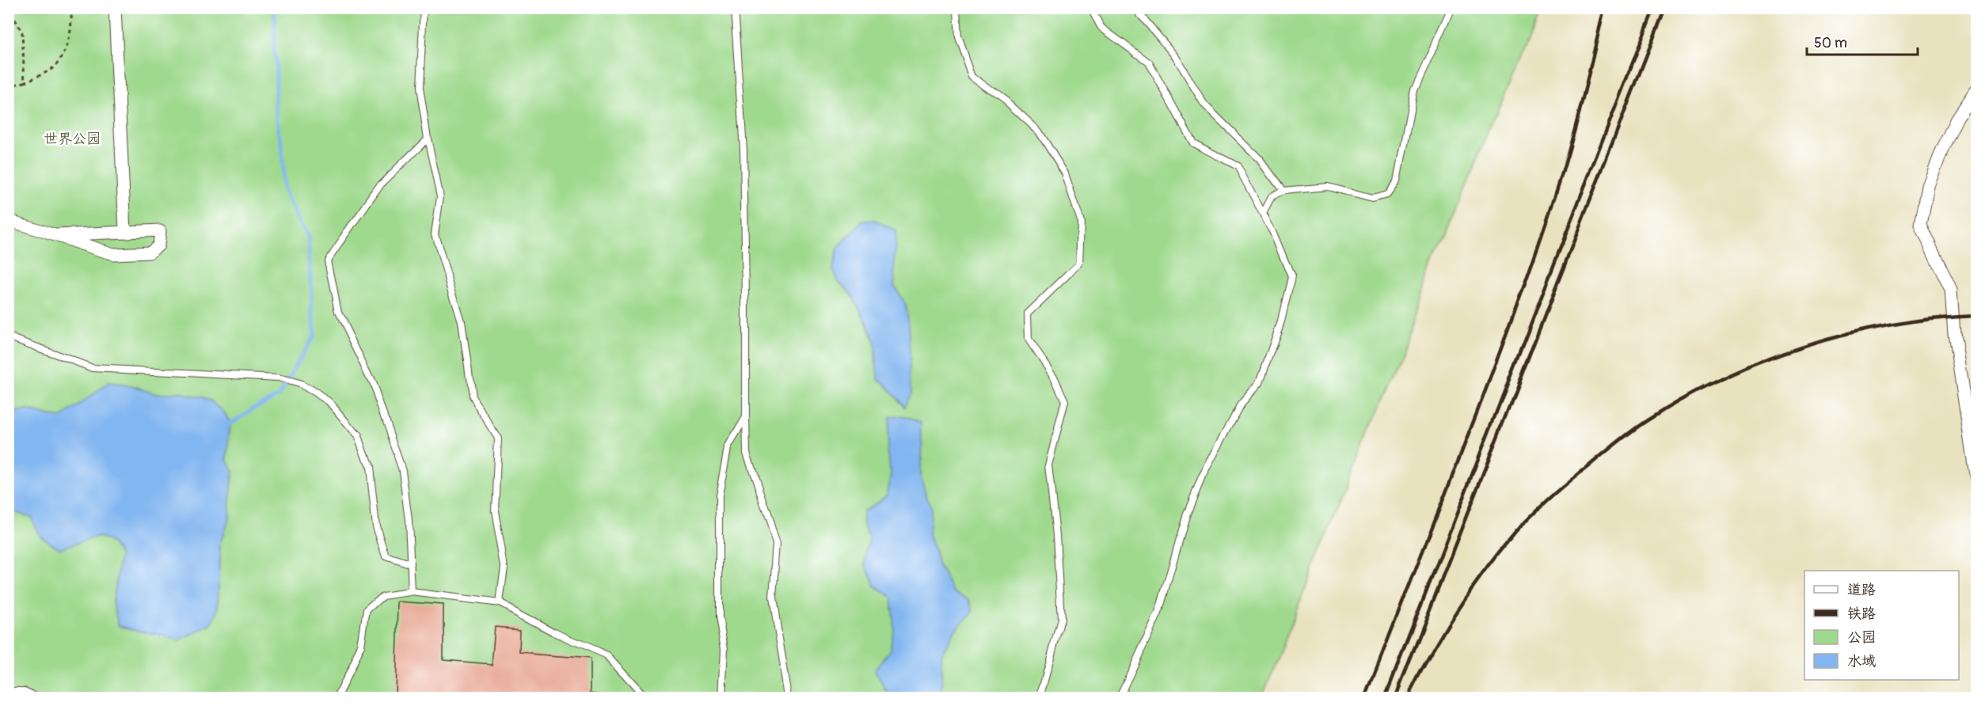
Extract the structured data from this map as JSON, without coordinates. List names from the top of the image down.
{
  "parks": ["世界公园"],
  "legend": [
    "道路",
    "铁路",
    "公园",
    "水域"
  ],
  "scale_bar": "50 m"
}
